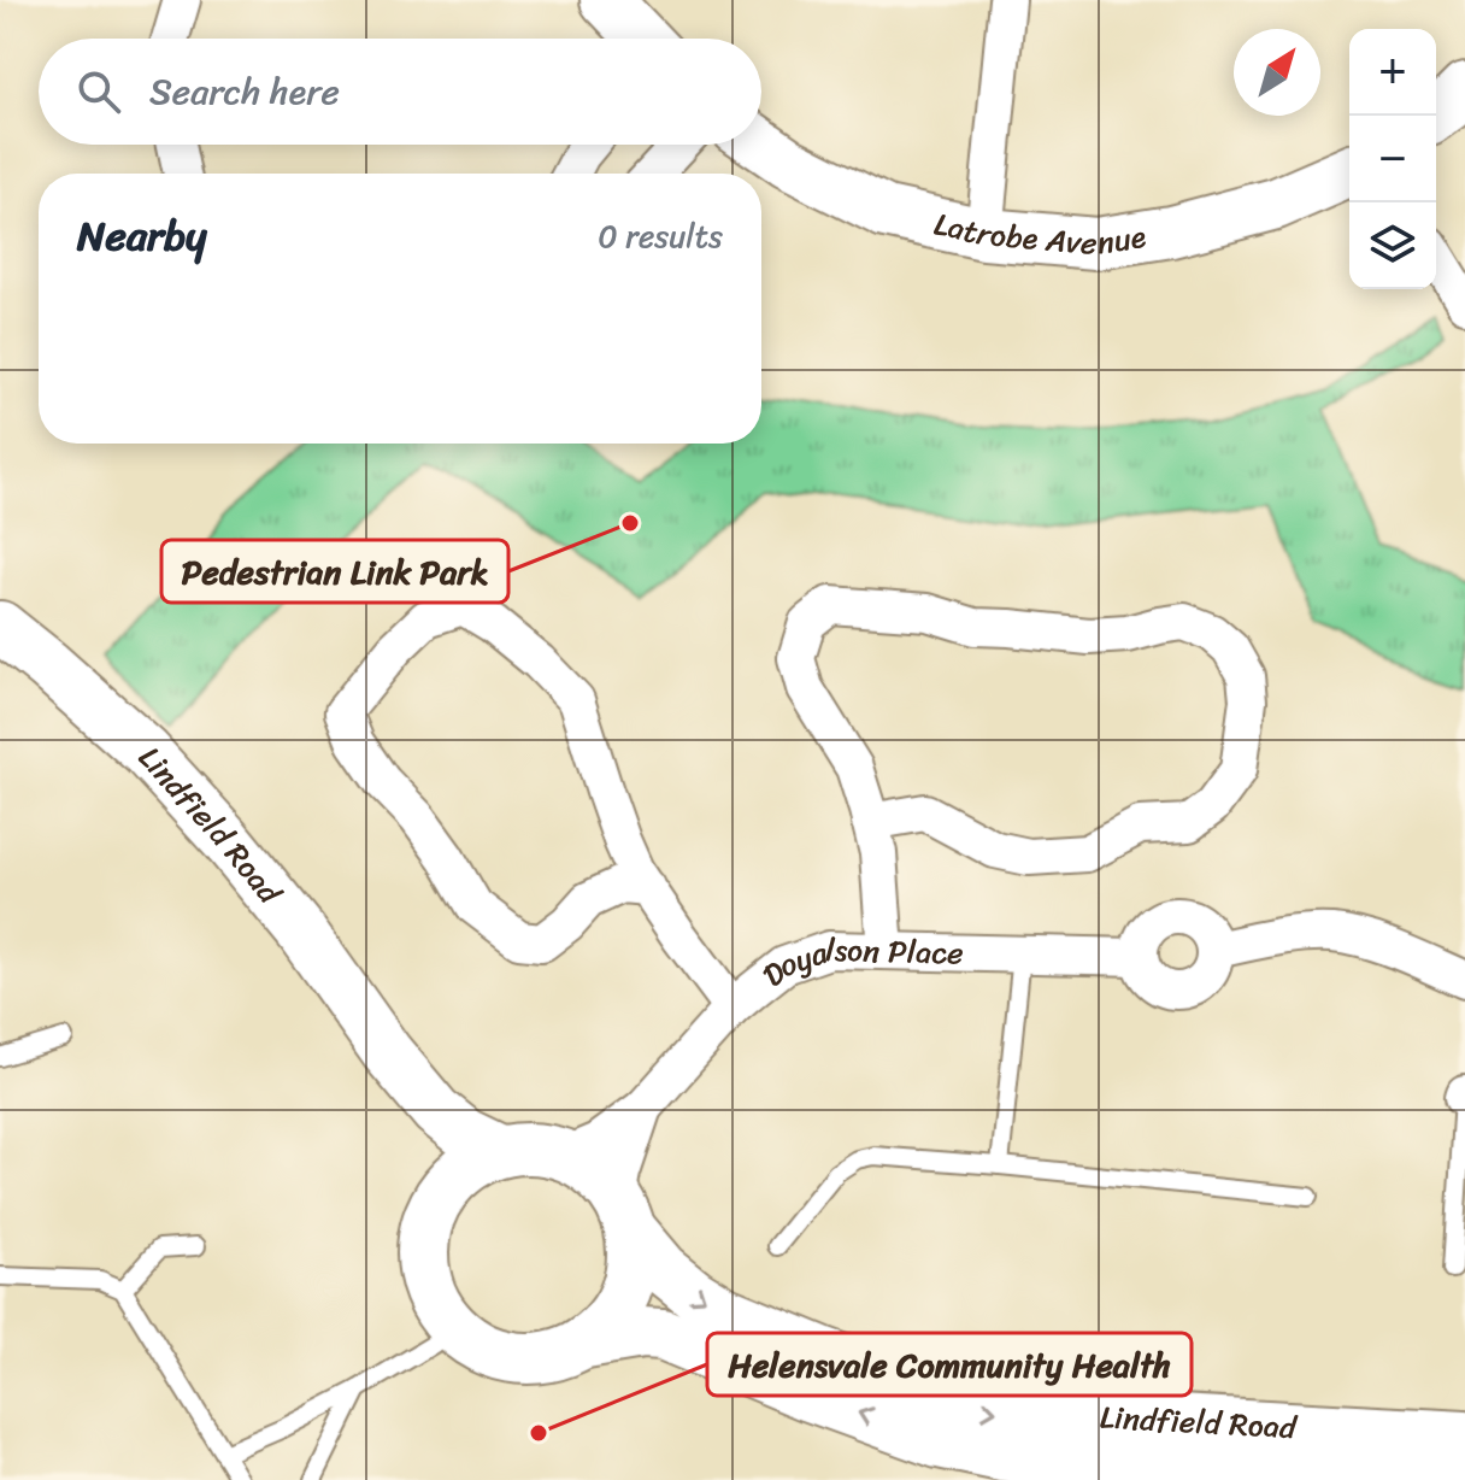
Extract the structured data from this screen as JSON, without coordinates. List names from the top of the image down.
{
  "streets": {
    "street": ["Latrobe Avenue", "Lindfield Road", "Doyalson Place"]
  },
  "crossings": [
    ["Lindfield Road", "Doyalson Place"]
  ],
  "places": ["Pedestrian Link Park", "Helensvale Community Health"],
  "north": "top right",
  "page": {
    "map_buttons": ["+", "−"],
    "search": "Search here",
    "heading": ["Nearby", "0 results"]
  }
}
